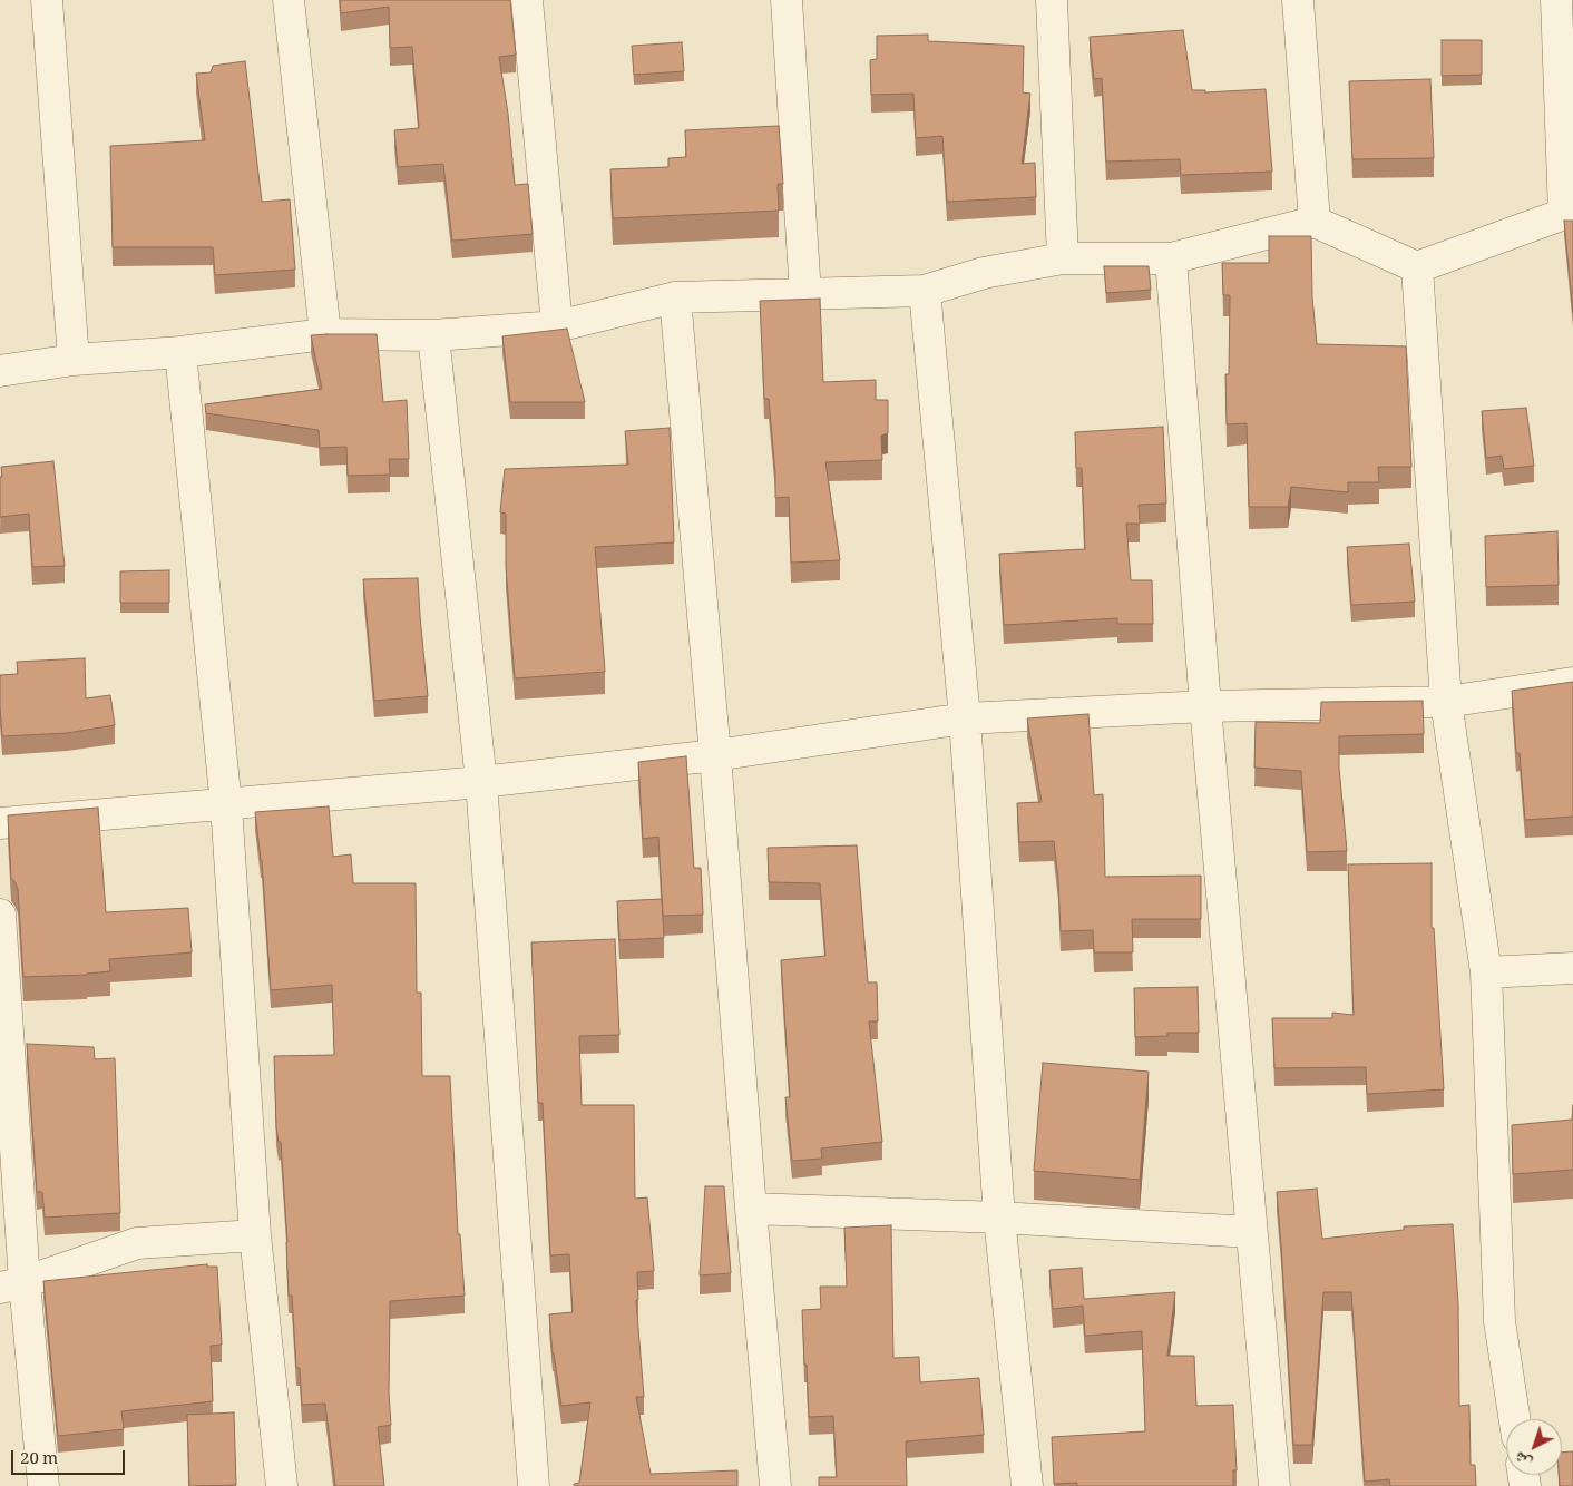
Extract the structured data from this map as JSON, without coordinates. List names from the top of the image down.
{
  "scale_bar": "20 m",
  "north": "bottom left"
}
